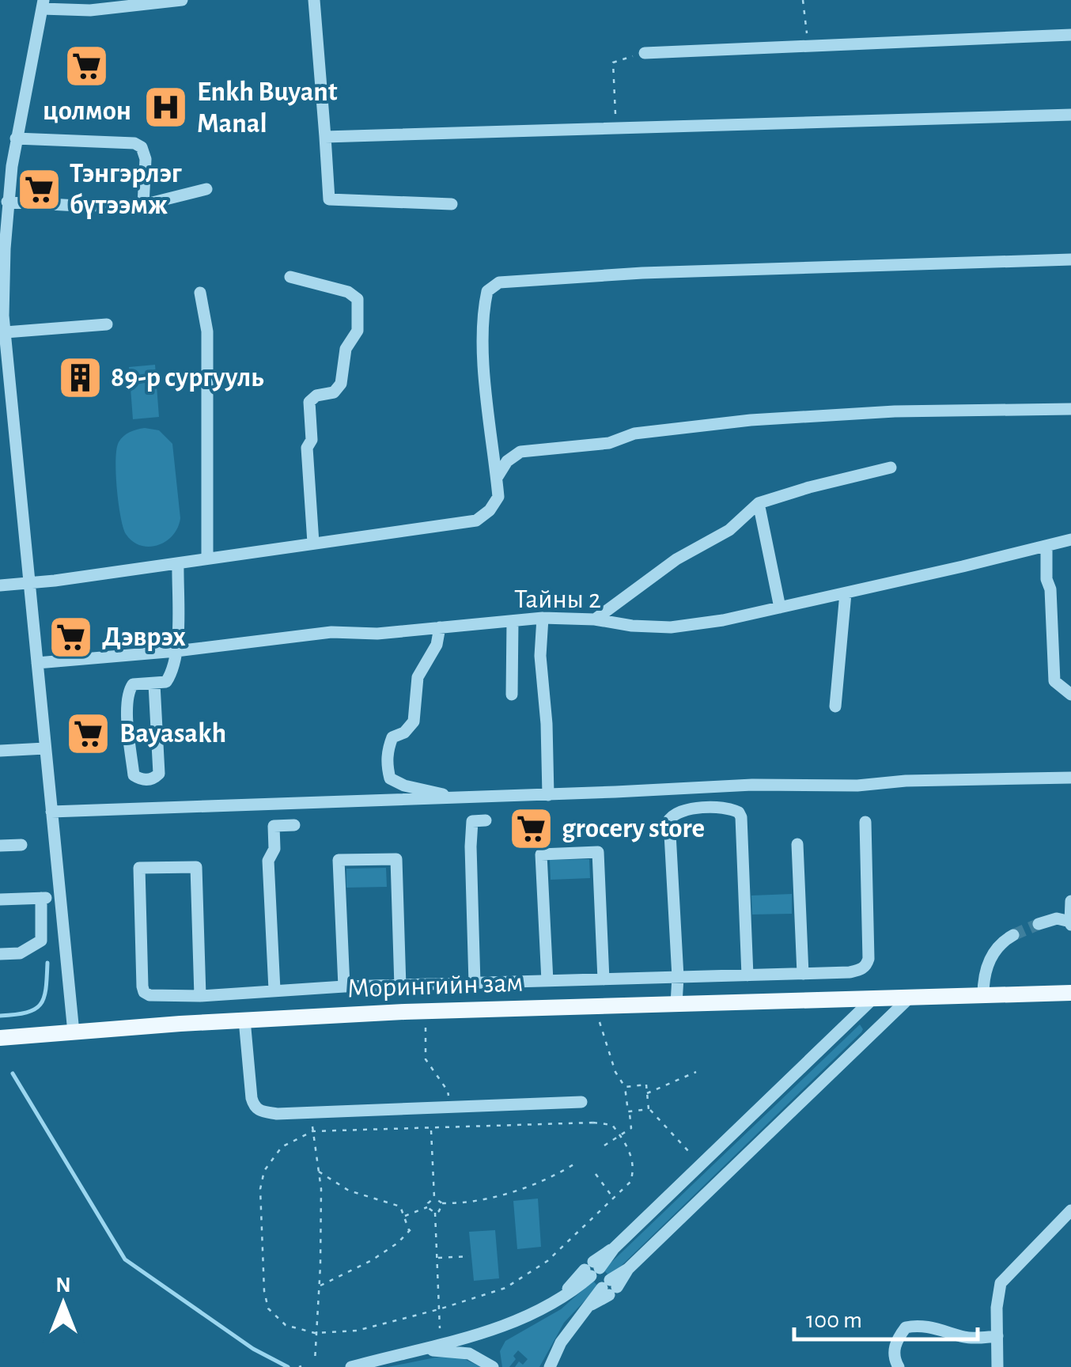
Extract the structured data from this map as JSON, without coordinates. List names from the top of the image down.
{
  "streets": {
    "main road": ["Морингийн зам"],
    "street": ["Тайны 2"]
  },
  "places": {
    "supermarket": [
      "цолмон",
      "Тэнгэрлэг бүтээмж",
      "Дэврэх",
      "Bayasakh",
      "grocery store"
    ],
    "hospital": ["Enkh Buyant Manal"],
    "building": ["89-р сургууль"]
  },
  "scale_bar": "100 m",
  "north": "top"
}
